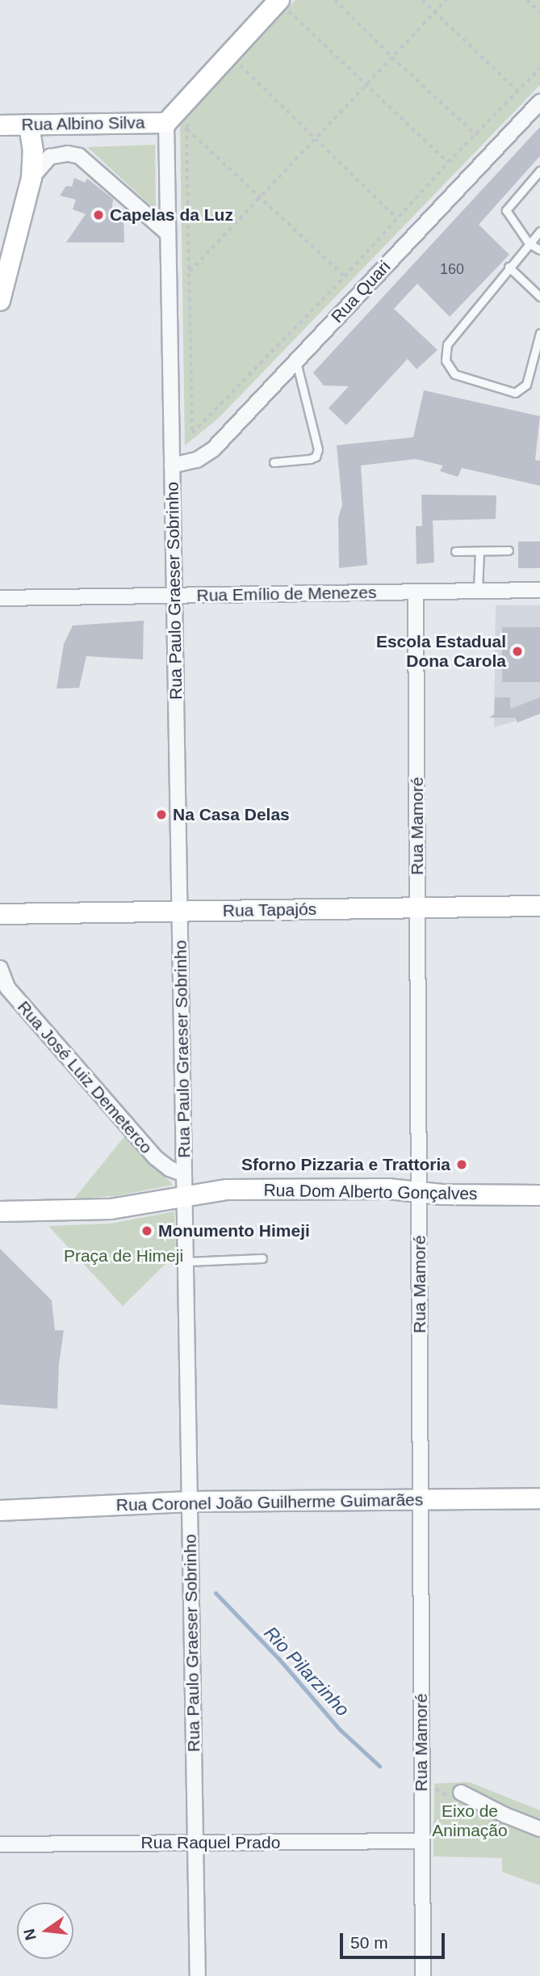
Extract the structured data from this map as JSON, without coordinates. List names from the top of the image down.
{
  "streets": {
    "main road": [
      "Rua Albino Silva",
      "Rua Tapajós",
      "Rua Dom Alberto Gonçalves",
      "Rua Coronel João Guilherme Guimarães"
    ],
    "street": [
      "Rua Quari",
      "Rua Paulo Graeser Sobrinho",
      "Rua Emílio de Menezes",
      "Rua Mamoré",
      "Rua José Luiz Demeterco",
      "Rua Raquel Prado"
    ]
  },
  "crossings": [
    ["Rua Albino Silva", "Rua Paulo Graeser Sobrinho"],
    ["Rua Quari", "Rua Paulo Graeser Sobrinho"],
    ["Rua Paulo Graeser Sobrinho", "Rua Emílio de Menezes"],
    ["Rua Paulo Graeser Sobrinho", "Rua Tapajós"],
    ["Rua Paulo Graeser Sobrinho", "Rua José Luiz Demeterco"],
    ["Rua Paulo Graeser Sobrinho", "Rua Dom Alberto Gonçalves"],
    ["Rua Paulo Graeser Sobrinho", "Rua Coronel João Guilherme Guimarães"],
    ["Rua Paulo Graeser Sobrinho", "Rua Raquel Prado"],
    ["Rua Emílio de Menezes", "Rua Mamoré"],
    ["Rua Mamoré", "Rua Tapajós"],
    ["Rua Mamoré", "Rua Dom Alberto Gonçalves"],
    ["Rua Mamoré", "Rua Coronel João Guilherme Guimarães"],
    ["Rua Mamoré", "Rua Raquel Prado"]
  ],
  "water": ["Rio Pilarzinho"],
  "parks": ["Praça de Himeji", "Eixo de Animação"],
  "places": [
    "Capelas da Luz",
    "Escola Estadual Dona Carola",
    "Na Casa Delas",
    "Sforno Pizzaria e Trattoria",
    "Monumento Himeji"
  ],
  "house_numbers": ["160"],
  "scale_bar": "50 m",
  "north": "left"
}
